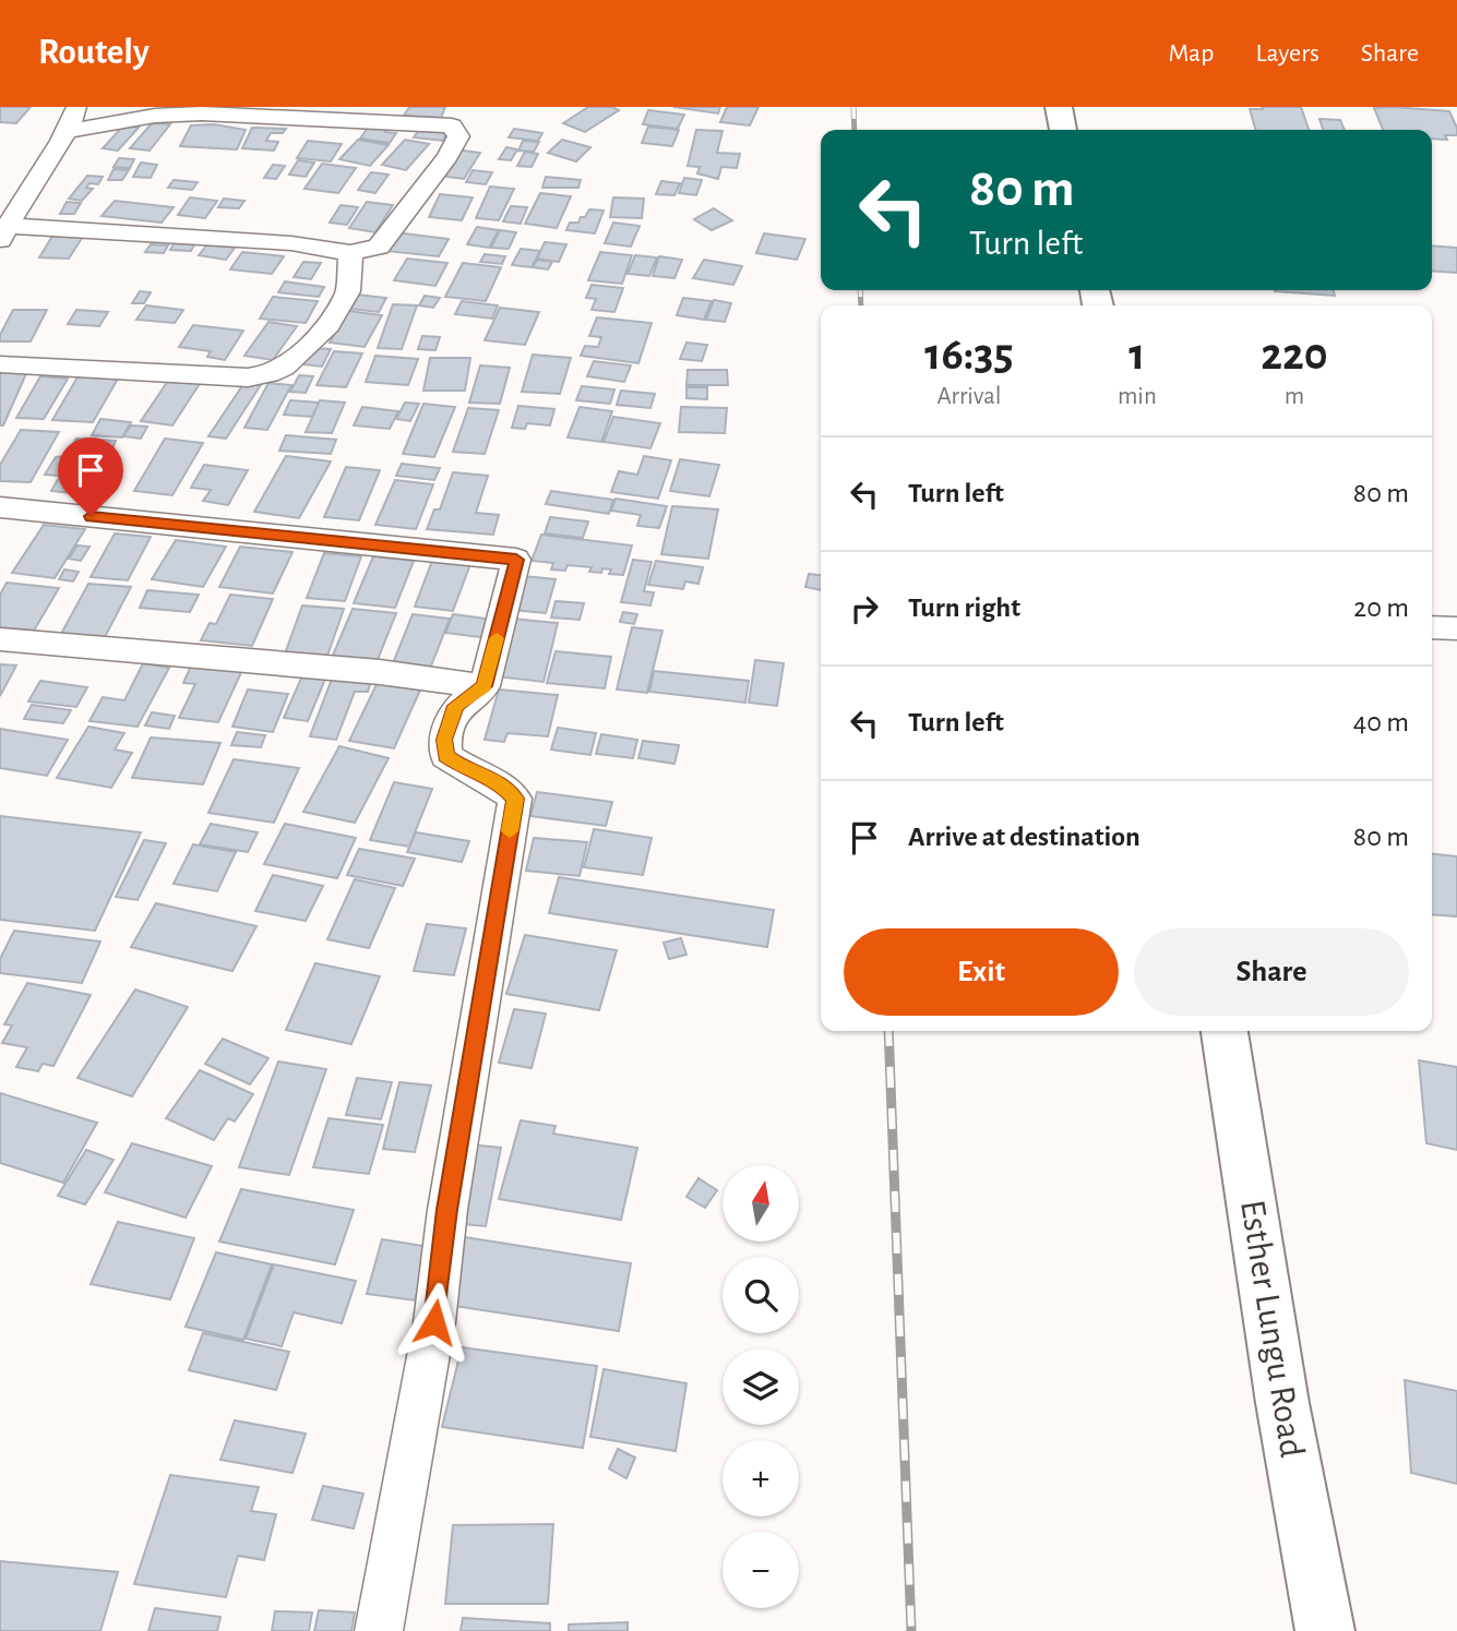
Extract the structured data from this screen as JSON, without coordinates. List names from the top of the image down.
{
  "streets": {
    "street": ["Esther Lungu Road"]
  },
  "north": "top",
  "page": {
    "header": "Routely",
    "nav": ["Map", "Layers", "Share"],
    "turn": ["80 m", "Turn left"],
    "eta": [
      "16:35",
      "Arrival",
      "1",
      "min",
      "220",
      "m"
    ],
    "list": [
      {
        "name": "Turn left",
        "value": "80 m"
      },
      {
        "name": "Turn right",
        "value": "20 m"
      },
      {
        "name": "Turn left",
        "value": "40 m"
      },
      {
        "name": "Arrive at destination",
        "value": "80 m"
      }
    ],
    "buttons": ["Exit", "Share"],
    "map_buttons": ["+", "−"]
  }
}
